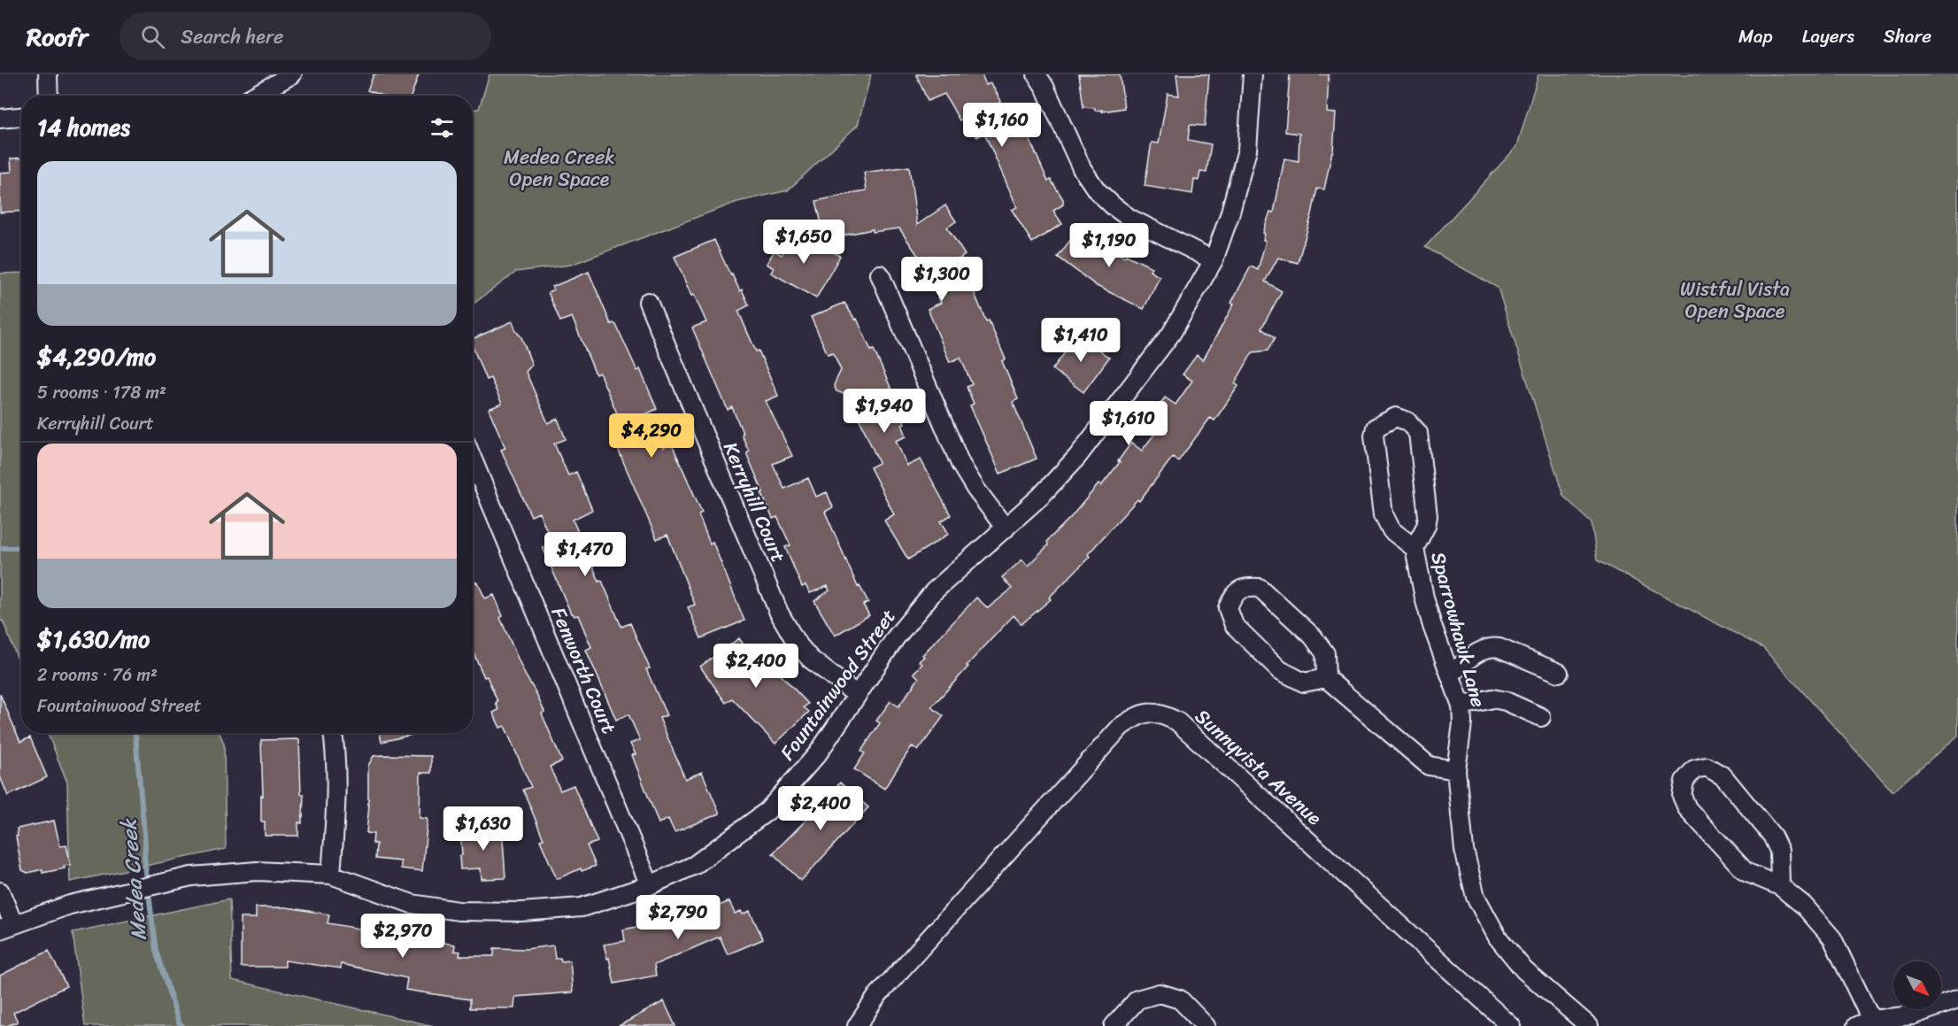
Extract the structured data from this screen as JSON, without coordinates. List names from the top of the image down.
{
  "streets": {
    "street": [
      "Kerryhill Court",
      "Sparrowhawk Lane",
      "Fenworth Court",
      "Fountainwood Street",
      "Sunnyvista Avenue"
    ]
  },
  "crossings": [
    ["Kerryhill Court", "Fountainwood Street"],
    ["Fenworth Court", "Fountainwood Street"]
  ],
  "water": ["Medea Creek"],
  "parks": ["Medea Creek Open Space", "Wistful Vista Open Space"],
  "north": "bottom right",
  "page": {
    "header": "Roofr",
    "search": "Search here",
    "nav": ["Map", "Layers", "Share"],
    "heading": "14 homes",
    "price": [
      "$1,160",
      "$1,650",
      "$1,190",
      "$1,300",
      "$1,410",
      "$1,940",
      "$1,610",
      "$4,290",
      "$1,470",
      "$2,400",
      "$2,400",
      "$1,630",
      "$2,790",
      "$2,970"
    ],
    "list": [
      {
        "name": "$4,290/mo",
        "note": "5 rooms · 178 m² · Kerryhill Court"
      },
      {
        "name": "$1,630/mo",
        "note": "2 rooms · 76 m² · Fountainwood Street"
      }
    ]
  }
}
